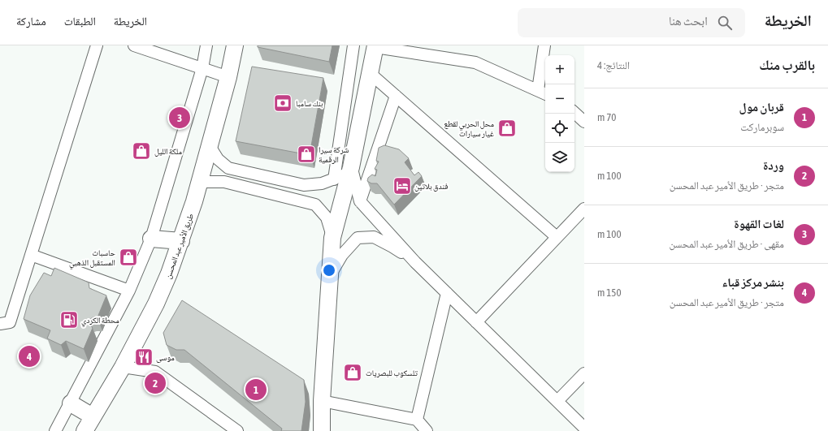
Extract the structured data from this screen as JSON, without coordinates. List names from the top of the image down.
{
  "streets": {
    "main road": ["طريق الأمير عبد المحسن"]
  },
  "places": {
    "bank": ["بنك سامبا"],
    "shop": [
      "محل الحربي لقطع غيار سيارات",
      "ملكة الليل",
      "شركة سيرا الرقمية",
      "حاسبات المستقبل الذهبي",
      "تلسكوب للبصريات"
    ],
    "hotel": ["فندق بلاتين"],
    "fuel station": ["محطة الكردي"],
    "restaurant": ["موسى"]
  },
  "page": {
    "header": "الخريطة",
    "search": "ابحث هنا",
    "nav": ["الخريطة", "الطبقات", "مشاركة"],
    "heading": ["بالقرب منك", "النتائج: 4"],
    "map_buttons": ["+", "−"],
    "list": [
      {
        "mark": "1",
        "name": "قربان مول",
        "note": "سوبرماركت",
        "value": "70 m"
      },
      {
        "mark": "2",
        "name": "وردة",
        "note": "متجر · طريق الأمير عبد المحسن",
        "value": "100 m"
      },
      {
        "mark": "3",
        "name": "لغات القهوة",
        "note": "مقهى · طريق الأمير عبد المحسن",
        "value": "100 m"
      },
      {
        "mark": "4",
        "name": "بنشر مركز قباء",
        "note": "متجر · طريق الأمير عبد المحسن",
        "value": "150 m"
      }
    ],
    "pins": [
      "3",
      "4",
      "2",
      "1"
    ]
  }
}
